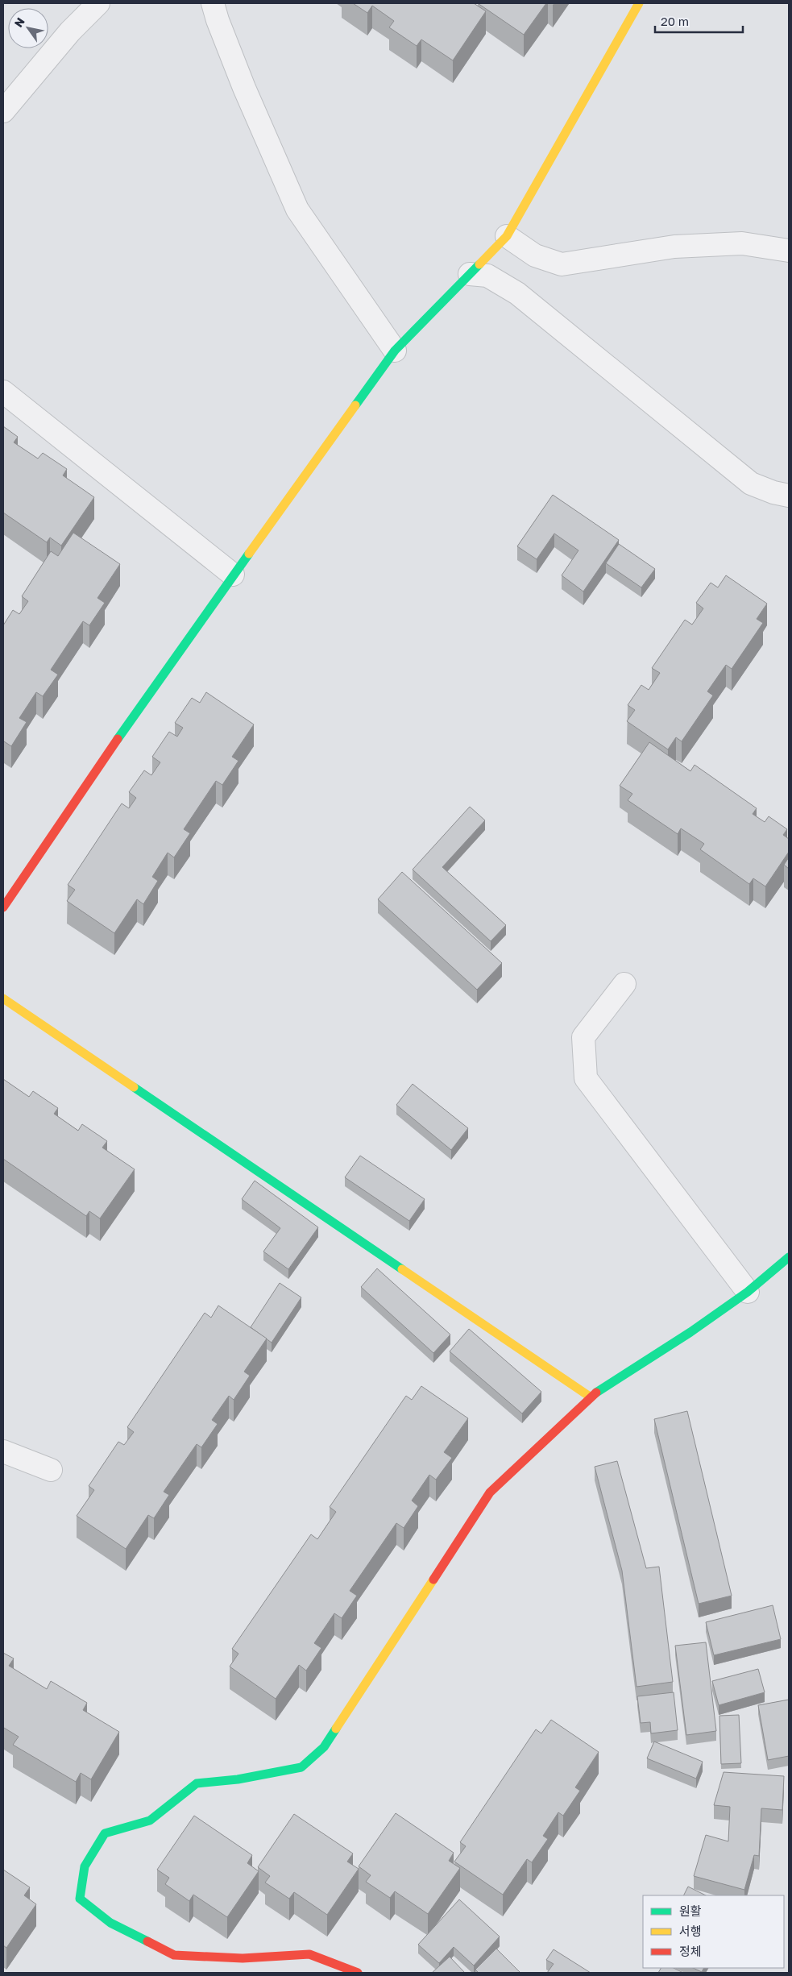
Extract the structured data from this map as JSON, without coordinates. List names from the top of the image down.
{
  "legend": ["원활", "서행", "정체"],
  "scale_bar": "20 m",
  "north": "top left"
}
